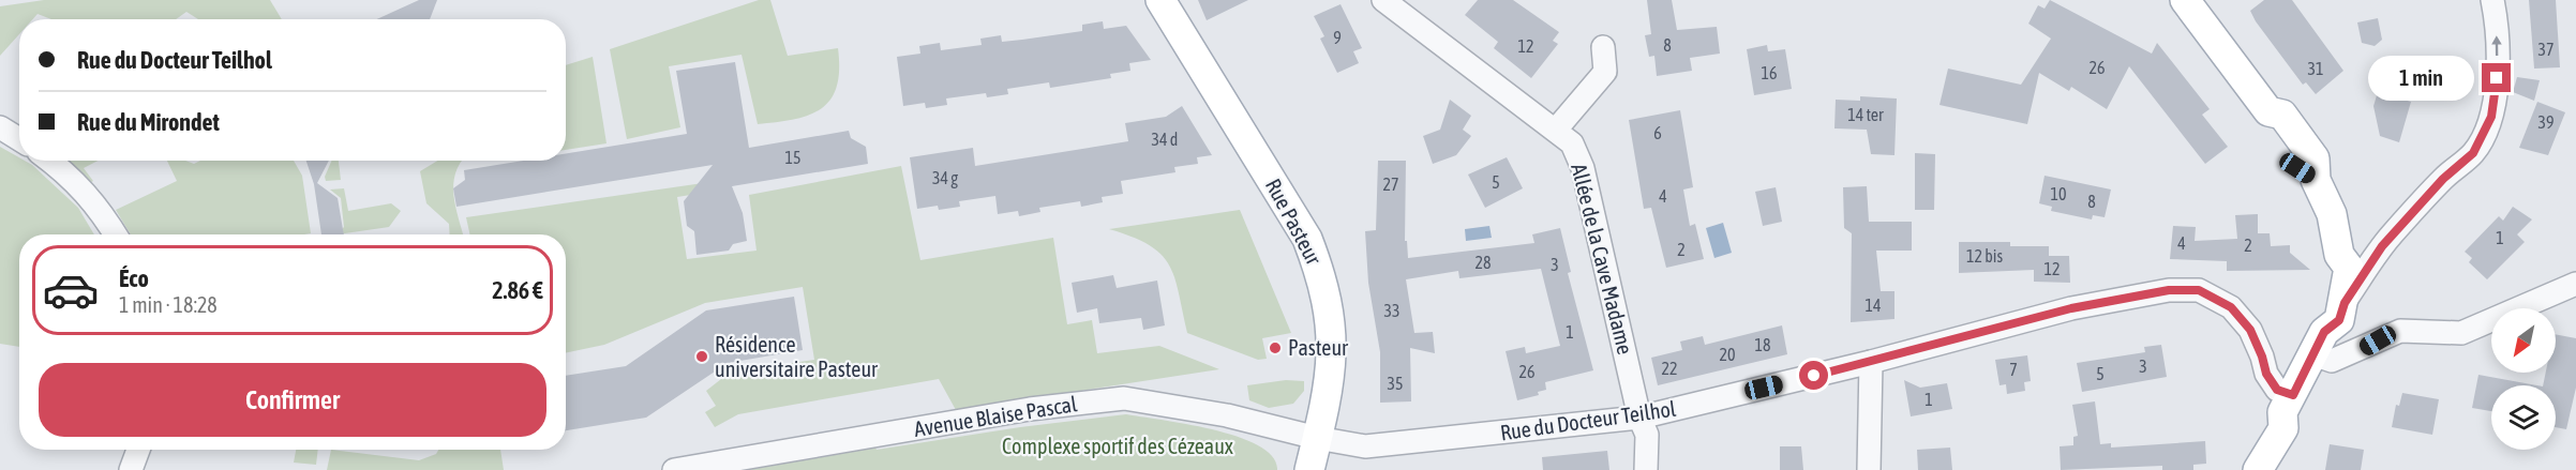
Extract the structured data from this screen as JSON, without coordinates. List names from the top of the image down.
{
  "streets": {
    "main road": ["Rue Pasteur"],
    "street": ["Allée de la Cave Madame", "Avenue Blaise Pascal", "Rue du Docteur Teilhol"]
  },
  "crossings": [
    ["Rue Pasteur", "Avenue Blaise Pascal"],
    ["Rue Pasteur", "Rue du Docteur Teilhol"],
    ["Allée de la Cave Madame", "Rue du Docteur Teilhol"],
    ["Avenue Blaise Pascal", "Rue du Docteur Teilhol"]
  ],
  "parks": ["Complexe sportif des Cézeaux"],
  "places": ["Pasteur", "Résidence universitaire Pasteur"],
  "house_numbers": [
    "9",
    "8",
    "12",
    "37",
    "26",
    "31",
    "16",
    "14 ter",
    "39",
    "6",
    "34 d",
    "15",
    "34 g",
    "5",
    "27",
    "10",
    "4",
    "8",
    "1",
    "4",
    "2",
    "2",
    "12 bis",
    "28",
    "3",
    "12",
    "14",
    "33",
    "1",
    "18",
    "20",
    "3",
    "22",
    "7",
    "26",
    "5",
    "35",
    "1"
  ],
  "north": "bottom left",
  "page": {
    "banner": ["Rue du Docteur Teilhol", "Rue du Mirondet"],
    "bubble": "1 min",
    "list": [
      {
        "name": "Éco",
        "note": "1 min · 18:28",
        "value": "2.86 €"
      }
    ],
    "buttons": "Confirmer"
  }
}
